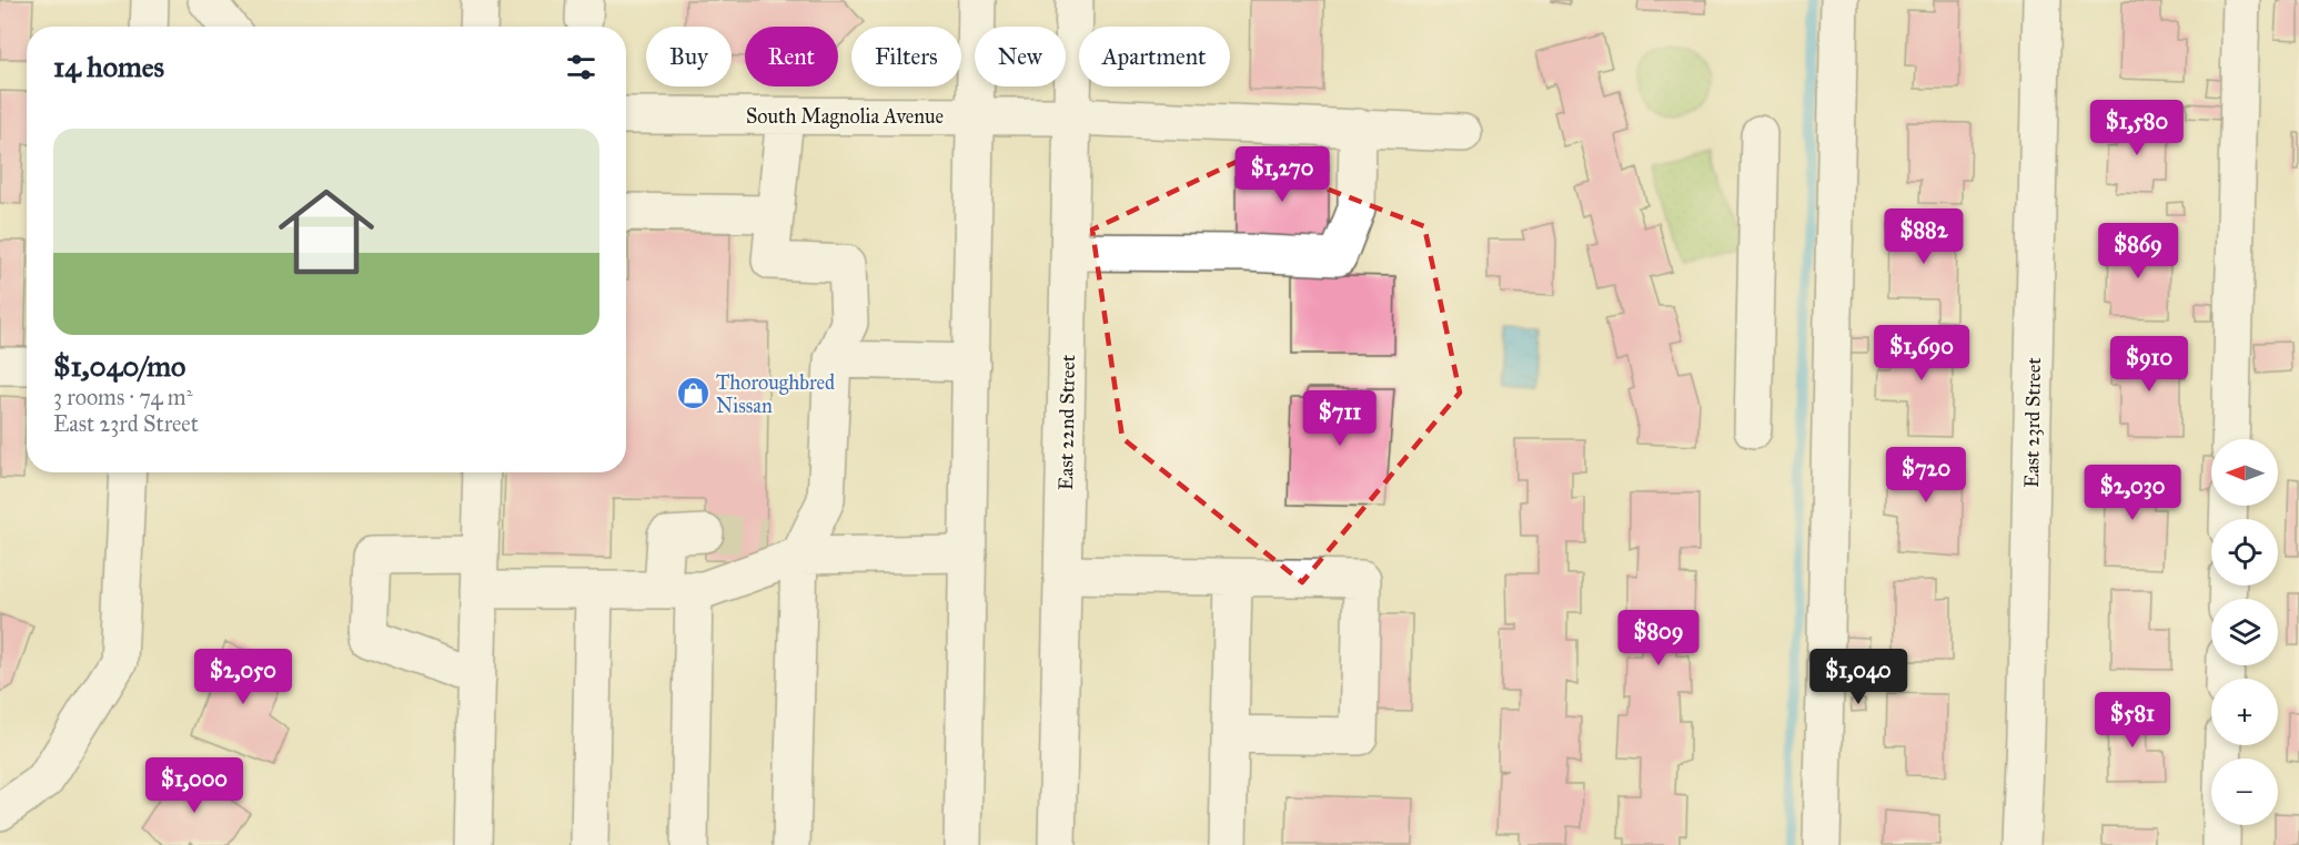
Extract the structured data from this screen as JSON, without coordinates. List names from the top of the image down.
{
  "streets": {
    "street": ["South Magnolia Avenue", "East 22nd Street", "East 23rd Street"]
  },
  "crossings": [
    ["South Magnolia Avenue", "East 22nd Street"]
  ],
  "places": {
    "shop": ["Thoroughbred Nissan"]
  },
  "north": "left",
  "page": {
    "chip": [
      "Buy",
      "Rent",
      "Filters",
      "New",
      "Apartment"
    ],
    "heading": "14 homes",
    "price": [
      "$1,580",
      "$1,270",
      "$882",
      "$869",
      "$1,690",
      "$910",
      "$711",
      "$720",
      "$2,030",
      "$809",
      "$2,050",
      "$1,040",
      "$581",
      "$1,000"
    ],
    "list": [
      {
        "name": "$1,040/mo",
        "note": "3 rooms · 74 m² · East 23rd Street"
      }
    ],
    "map_buttons": ["+", "−"]
  }
}
